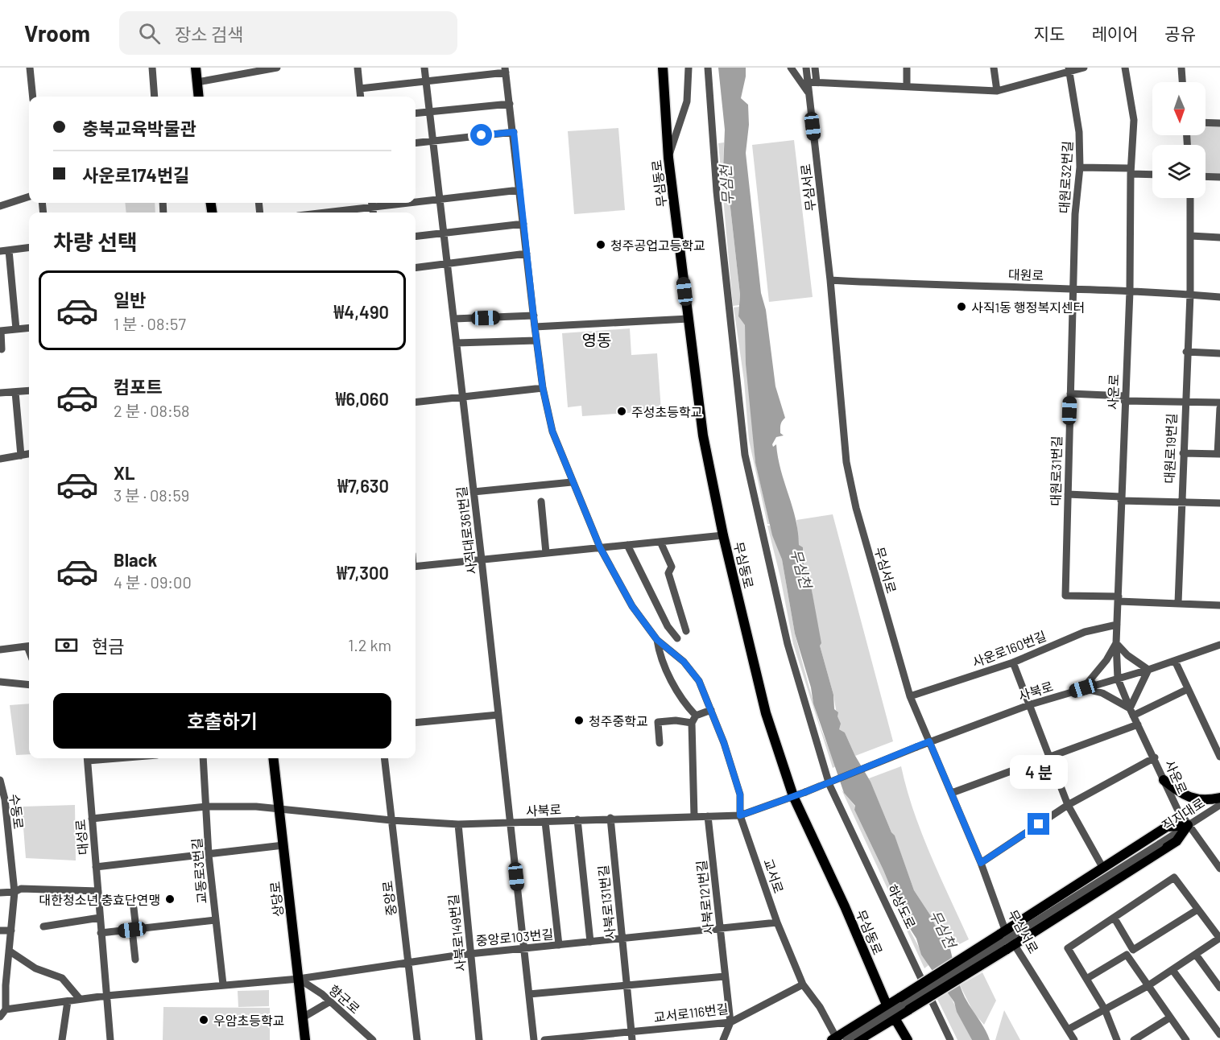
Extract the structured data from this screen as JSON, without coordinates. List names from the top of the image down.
{
  "streets": {
    "main road": ["무심동로", "상당로"],
    "street": [
      "대원로32번길",
      "무심서로",
      "대원로",
      "사운로",
      "대원로19번길",
      "대원로31번길",
      "사직대로361번길",
      "사운로160번길",
      "사북로",
      "수동로",
      "직지대로",
      "대성로",
      "교동로3번길",
      "교서로",
      "사북로121번길",
      "중앙로",
      "사북로131번길",
      "하상도로",
      "사북로149번길",
      "중앙로103번길",
      "향군로",
      "교서로116번길"
    ]
  },
  "crossings": [
    ["대원로32번길", "대원로"],
    ["대원로32번길", "대원로31번길"],
    ["무심동로", "사북로"],
    ["무심서로", "대원로"],
    ["무심서로", "사운로160번길"],
    ["무심서로", "사북로"],
    ["대원로", "사운로"],
    ["대원로", "대원로19번길"],
    ["대원로", "대원로31번길"],
    ["사운로", "대원로31번길"],
    ["사운로", "사운로160번길"],
    ["사운로", "사북로"],
    ["사운로", "직지대로"],
    ["사직대로361번길", "사북로"],
    ["사직대로361번길", "교서로"],
    ["사직대로361번길", "중앙로103번길"],
    ["사북로", "대성로"],
    ["사북로", "교동로3번길"],
    ["사북로", "교서로"],
    ["사북로", "사북로121번길"],
    ["사북로", "중앙로"],
    ["사북로", "상당로"],
    ["사북로", "사북로131번길"],
    ["사북로", "사북로149번길"],
    ["수동로", "중앙로103번길"],
    ["대성로", "중앙로103번길"],
    ["교동로3번길", "중앙로103번길"],
    ["교서로", "중앙로103번길"],
    ["교서로", "교서로116번길"],
    ["사북로121번길", "중앙로103번길"],
    ["사북로121번길", "교서로116번길"],
    ["중앙로", "중앙로103번길"],
    ["상당로", "중앙로103번길"],
    ["상당로", "향군로"],
    ["사북로131번길", "중앙로103번길"],
    ["사북로131번길", "교서로116번길"],
    ["사북로149번길", "중앙로103번길"],
    ["중앙로103번길", "향군로"]
  ],
  "districts": ["영동"],
  "water": ["무심천"],
  "places": [
    "청주공업고등학교",
    "사직1동 행정복지센터",
    "주성초등학교",
    "청주중학교",
    "대한청소년 충효단연맹",
    "우암초등학교"
  ],
  "north": "bottom",
  "page": {
    "header": "Vroom",
    "search": "장소 검색",
    "nav": ["지도", "레이어", "공유"],
    "banner": ["충북교육박물관", "사운로174번길"],
    "heading": "차량 선택",
    "list": [
      {
        "name": "일반",
        "note": "1 분 · 08:57",
        "value": "₩4,490"
      },
      {
        "name": "컴포트",
        "note": "2 분 · 08:58",
        "value": "₩6,060"
      },
      {
        "name": "XL",
        "note": "3 분 · 08:59",
        "value": "₩7,630"
      },
      {
        "name": "Black",
        "note": "4 분 · 09:00",
        "value": "₩7,300"
      }
    ],
    "pay": ["현금", "1.2 km"],
    "buttons": "호출하기",
    "bubble": "4 분"
  }
}
